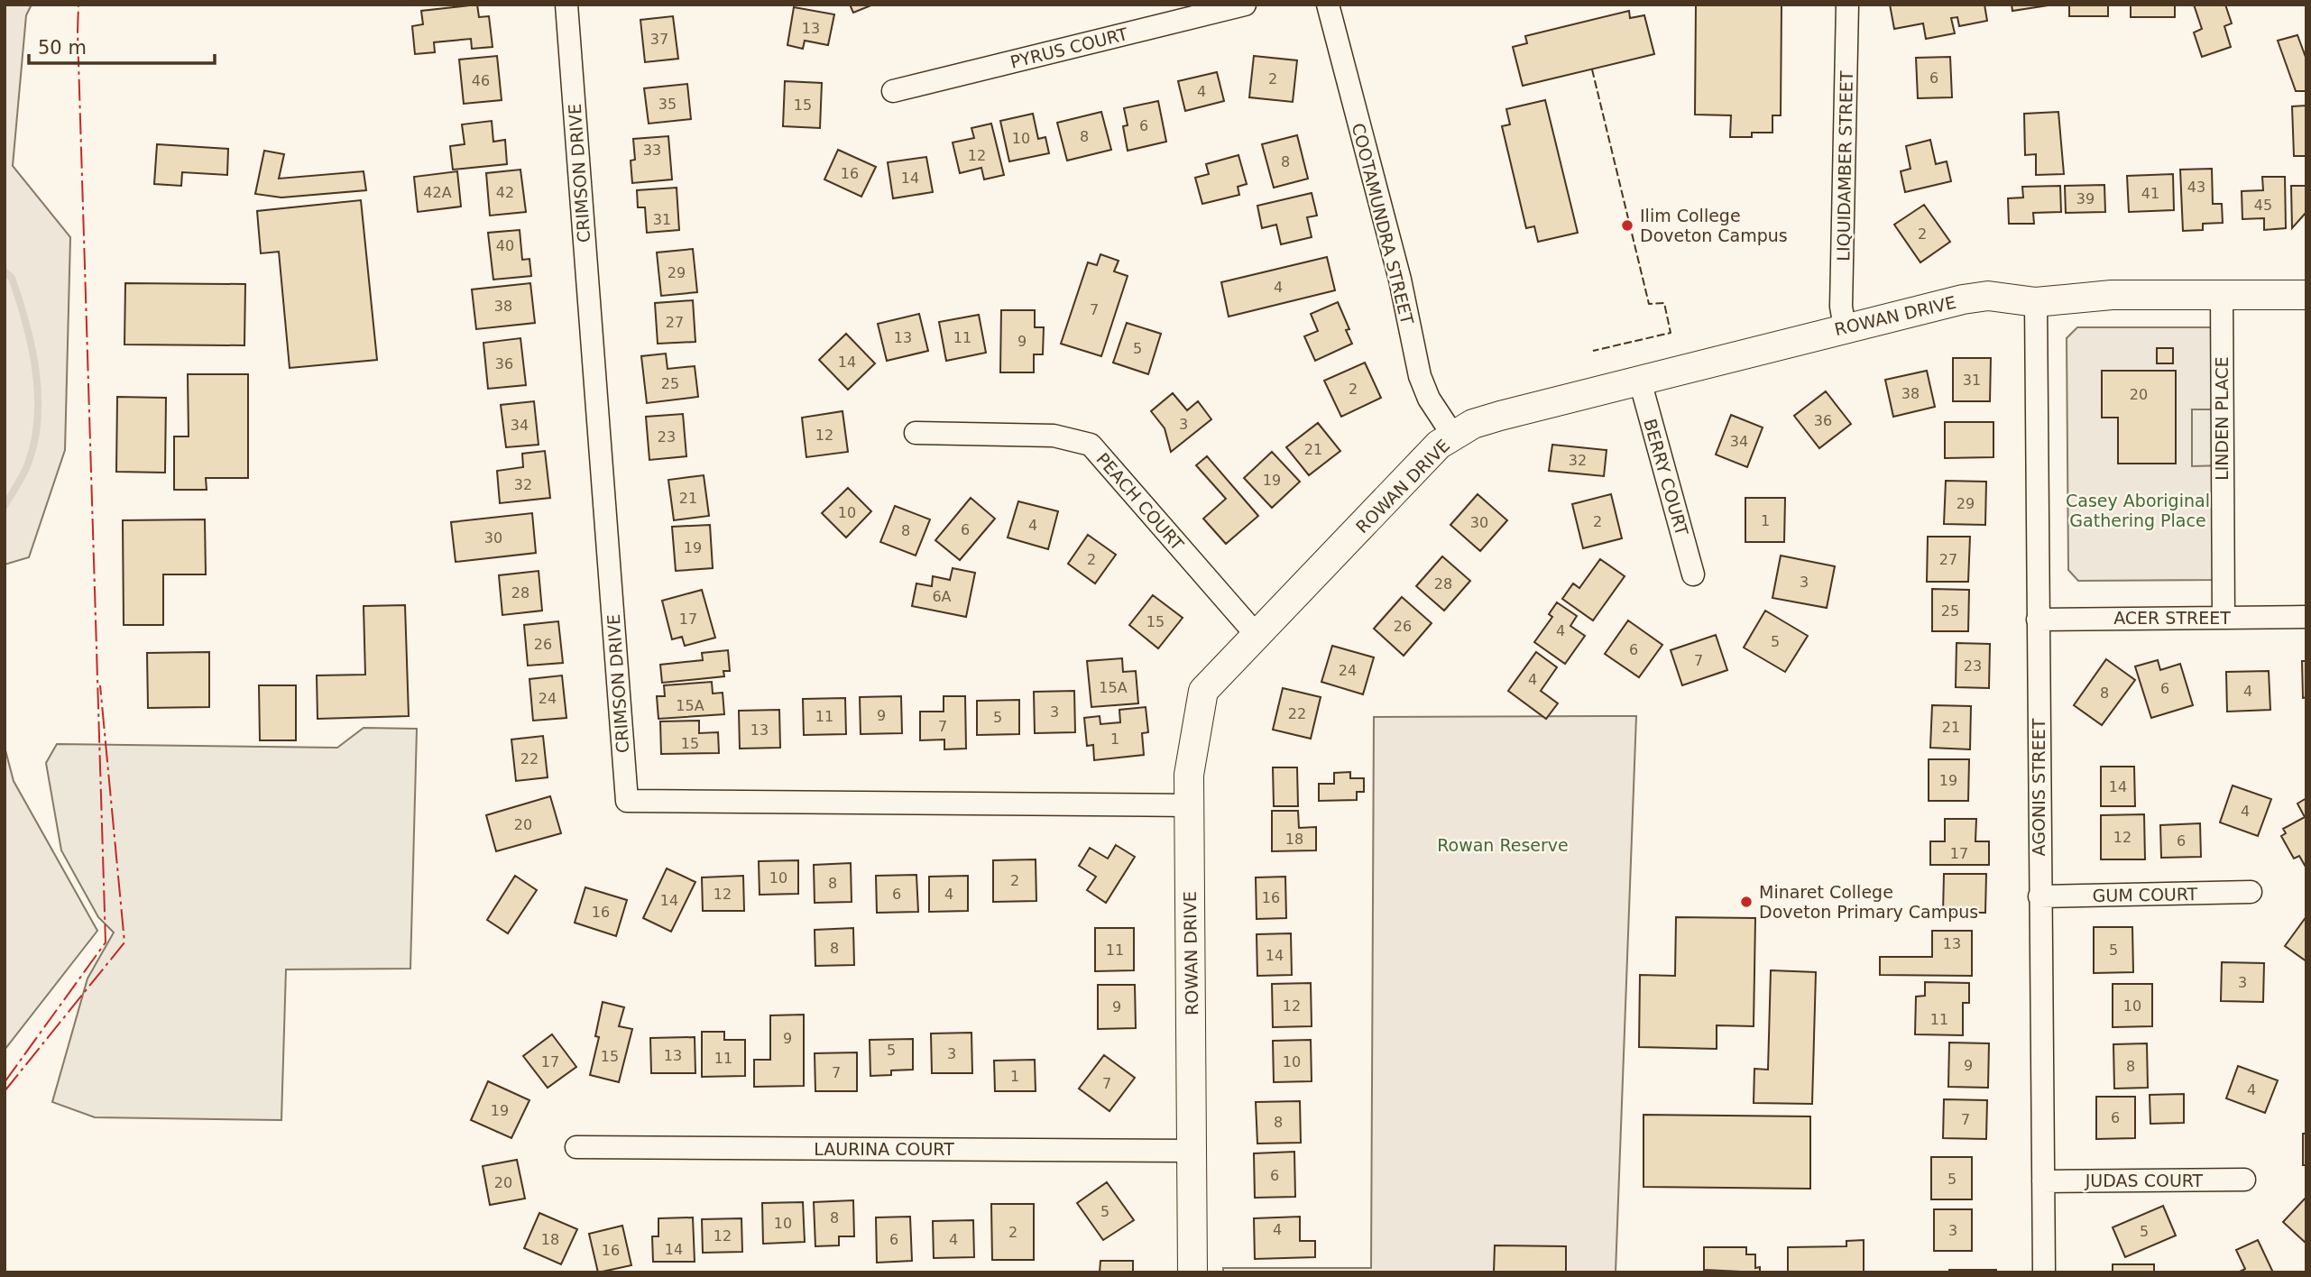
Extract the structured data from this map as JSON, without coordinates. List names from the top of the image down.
{
  "streets": {
    "street": [
      "PYRUS COURT",
      "LIQUIDAMBER STREET",
      "CRIMSON DRIVE",
      "COOTAMUNDRA STREET",
      "ROWAN DRIVE",
      "LINDEN PLACE",
      "BERRY COURT",
      "PEACH COURT",
      "ACER STREET",
      "AGONIS STREET",
      "GUM COURT",
      "LAURINA COURT",
      "JUDAS COURT"
    ]
  },
  "crossings": [
    ["LIQUIDAMBER STREET", "ROWAN DRIVE"],
    ["CRIMSON DRIVE", "ROWAN DRIVE"],
    ["COOTAMUNDRA STREET", "ROWAN DRIVE"],
    ["ROWAN DRIVE", "LINDEN PLACE"],
    ["ROWAN DRIVE", "BERRY COURT"],
    ["ROWAN DRIVE", "PEACH COURT"],
    ["ROWAN DRIVE", "AGONIS STREET"],
    ["ROWAN DRIVE", "LAURINA COURT"],
    ["LINDEN PLACE", "ACER STREET"],
    ["ACER STREET", "AGONIS STREET"],
    ["AGONIS STREET", "GUM COURT"],
    ["AGONIS STREET", "JUDAS COURT"]
  ],
  "parks": ["Casey Aboriginal Gathering Place", "Rowan Reserve"],
  "places": ["Ilim College Doveton Campus", "Minaret College Doveton Primary Campus"],
  "house_numbers": [
    "13",
    "37",
    "6",
    "2",
    "46",
    "4",
    "35",
    "15",
    "6",
    "8",
    "10",
    "33",
    "12",
    "8",
    "16",
    "14",
    "43",
    "42A",
    "42",
    "41",
    "39",
    "45",
    "31",
    "2",
    "40",
    "29",
    "4",
    "38",
    "7",
    "27",
    "13",
    "11",
    "9",
    "5",
    "14",
    "36",
    "31",
    "25",
    "2",
    "38",
    "20",
    "36",
    "3",
    "34",
    "12",
    "23",
    "34",
    "21",
    "32",
    "19",
    "32",
    "21",
    "29",
    "10",
    "1",
    "2",
    "30",
    "4",
    "6",
    "8",
    "30",
    "19",
    "2",
    "27",
    "3",
    "28",
    "28",
    "6A",
    "25",
    "17",
    "15",
    "26",
    "4",
    "5",
    "26",
    "6",
    "7",
    "23",
    "24",
    "4",
    "15A",
    "6",
    "4",
    "8",
    "24",
    "15A",
    "3",
    "22",
    "9",
    "11",
    "5",
    "7",
    "21",
    "13",
    "1",
    "15",
    "22",
    "19",
    "14",
    "4",
    "20",
    "12",
    "18",
    "6",
    "17",
    "10",
    "2",
    "8",
    "12",
    "6",
    "4",
    "16",
    "14",
    "16",
    "13",
    "8",
    "11",
    "5",
    "14",
    "3",
    "12",
    "10",
    "9",
    "11",
    "9",
    "5",
    "3",
    "13",
    "15",
    "11",
    "17",
    "10",
    "9",
    "8",
    "7",
    "1",
    "7",
    "4",
    "19",
    "6",
    "7",
    "8",
    "6",
    "5",
    "20",
    "5",
    "8",
    "10",
    "4",
    "3",
    "5",
    "2",
    "12",
    "18",
    "6",
    "4",
    "14",
    "16"
  ],
  "scale_bar": "50 m"
}
